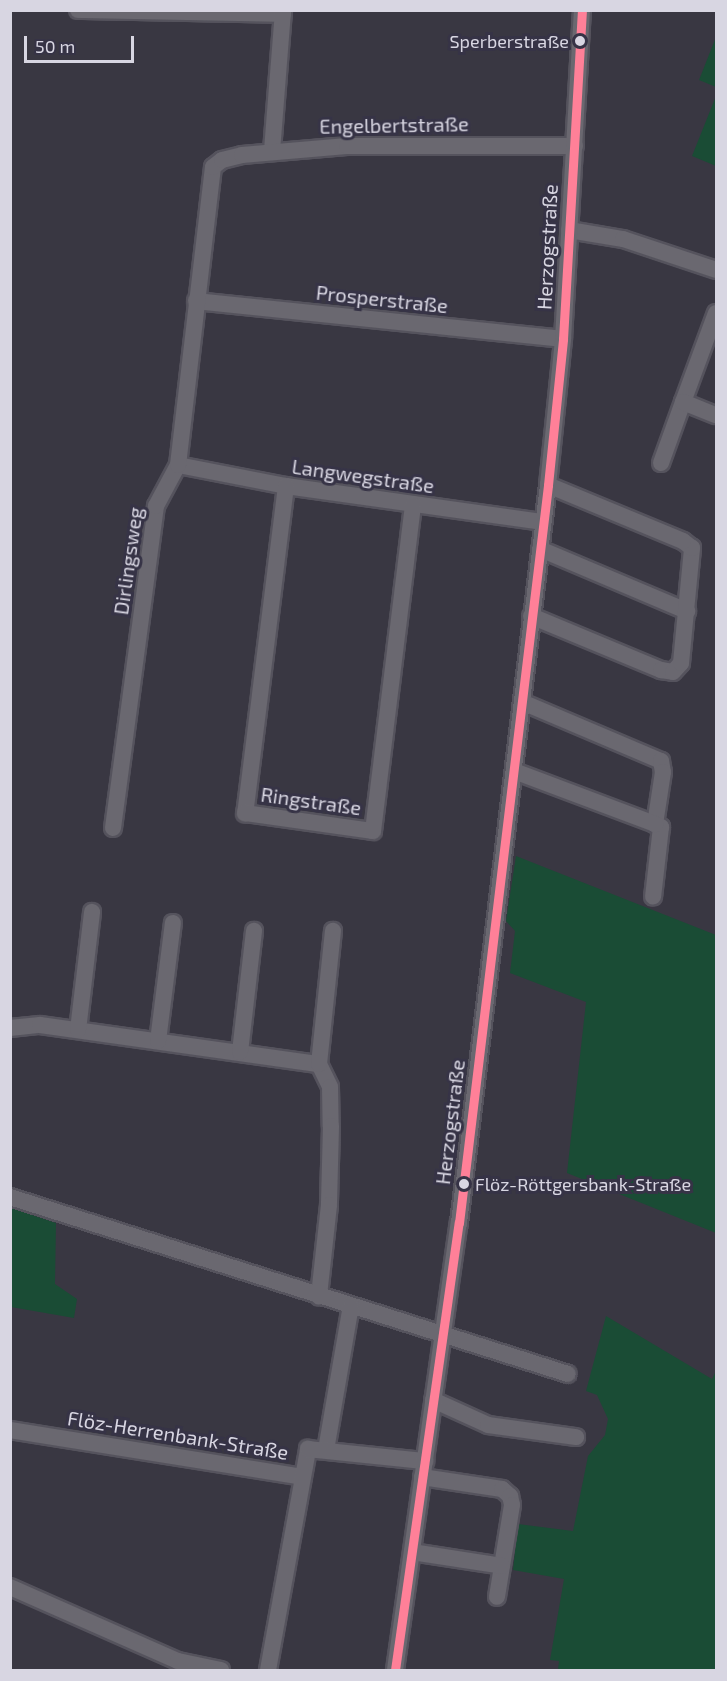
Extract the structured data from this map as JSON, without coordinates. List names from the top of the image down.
{
  "streets": {
    "street": [
      "Engelbertstraße",
      "Herzogstraße",
      "Prosperstraße",
      "Langwegstraße",
      "Dirlingsweg",
      "Ringstraße",
      "Flöz-Herrenbank-Straße"
    ]
  },
  "crossings": [
    ["Engelbertstraße", "Herzogstraße"],
    ["Engelbertstraße", "Dirlingsweg"],
    ["Herzogstraße", "Prosperstraße"],
    ["Herzogstraße", "Langwegstraße"],
    ["Prosperstraße", "Dirlingsweg"],
    ["Langwegstraße", "Dirlingsweg"],
    ["Langwegstraße", "Ringstraße"]
  ],
  "places": ["Sperberstraße", "Flöz-Röttgersbank-Straße"],
  "scale_bar": "50 m"
}
